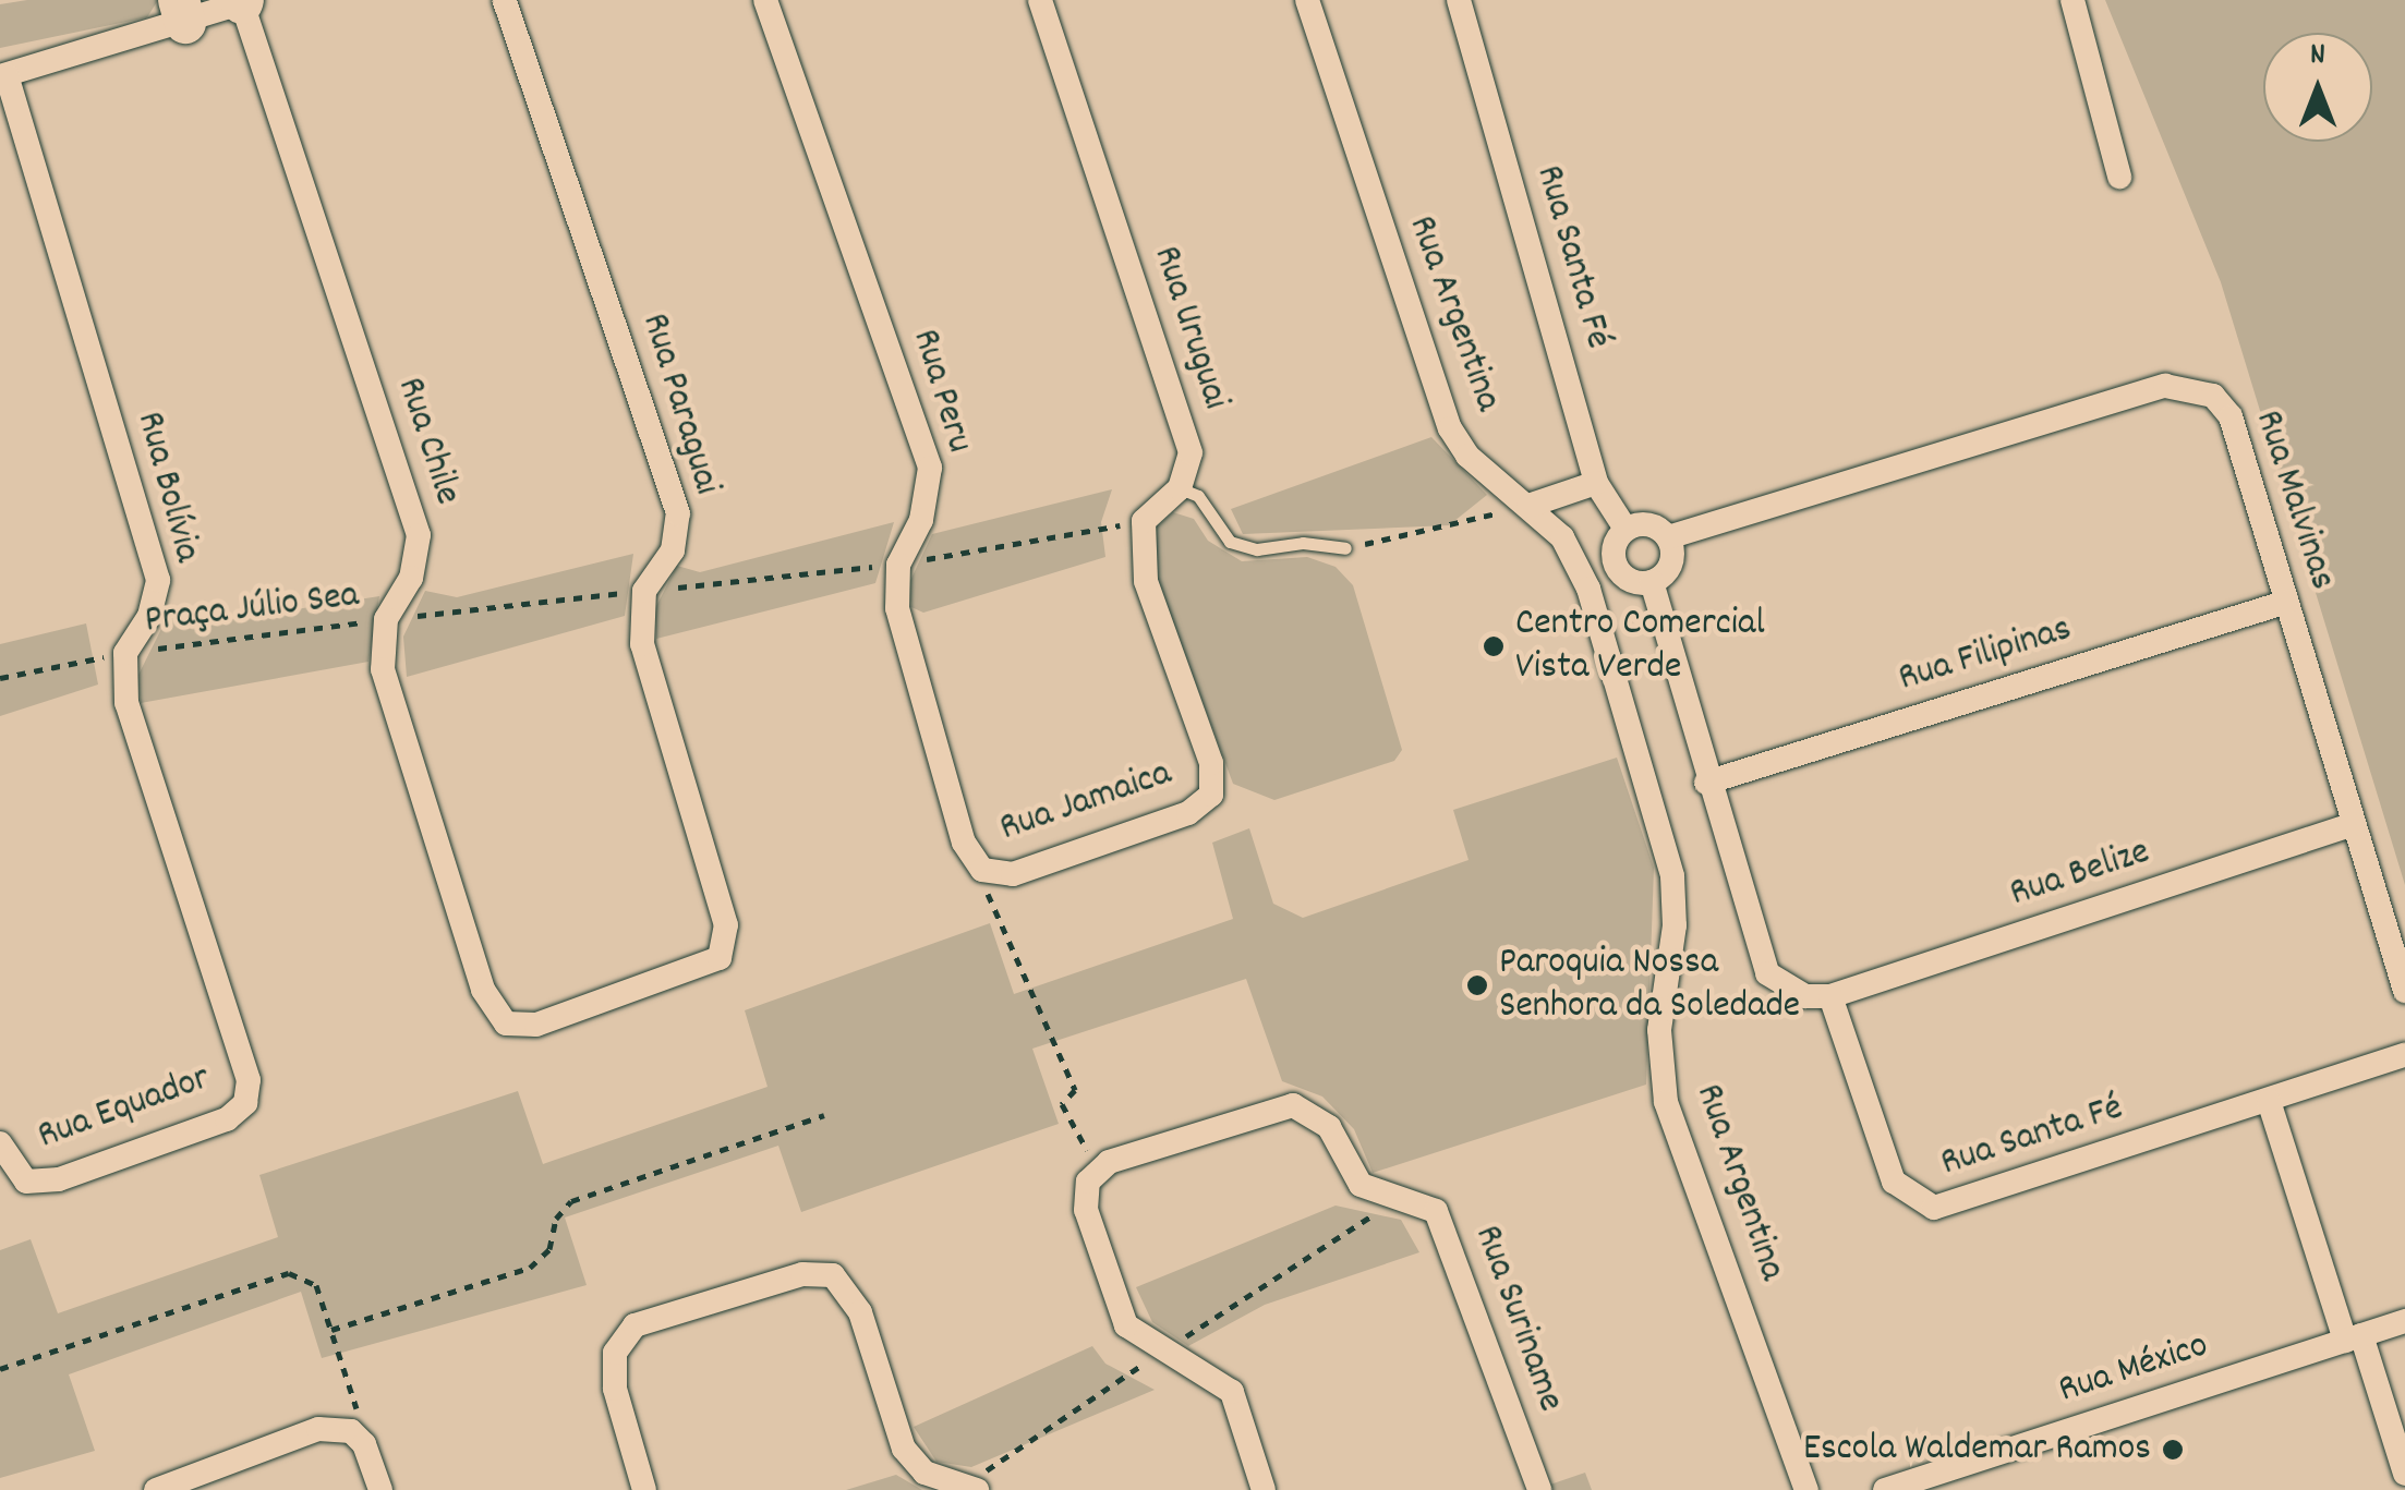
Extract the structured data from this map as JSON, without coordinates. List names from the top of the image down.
{
  "streets": {
    "street": [
      "Rua Santa Fé",
      "Rua Argentina",
      "Rua Uruguai",
      "Rua Peru",
      "Rua Paraguai",
      "Rua Chile",
      "Rua Bolívia",
      "Rua Malvinas",
      "Rua Filipinas",
      "Rua Jamaica",
      "Rua Belize",
      "Rua Equador",
      "Rua Suriname",
      "Rua México"
    ],
    "path": ["Praça Júlio Sea"]
  },
  "crossings": [
    ["Rua Santa Fé", "Rua Malvinas"],
    ["Rua Santa Fé", "Rua Belize"],
    ["Rua Peru", "Praça Júlio Sea"],
    ["Rua Peru", "Rua Jamaica"],
    ["Rua Paraguai", "Rua Chile"],
    ["Rua Paraguai", "Praça Júlio Sea"],
    ["Rua Chile", "Praça Júlio Sea"],
    ["Rua Bolívia", "Praça Júlio Sea"],
    ["Rua Bolívia", "Rua Equador"],
    ["Rua Malvinas", "Rua Filipinas"],
    ["Rua Malvinas", "Rua Belize"],
    ["Praça Júlio Sea", "Rua Jamaica"],
    ["Praça Júlio Sea", "Rua Equador"]
  ],
  "places": ["Centro Comercial Vista Verde", "Paroquia Nossa Senhora da Soledade", "Escola Waldemar Ramos"],
  "north": "top"
}
